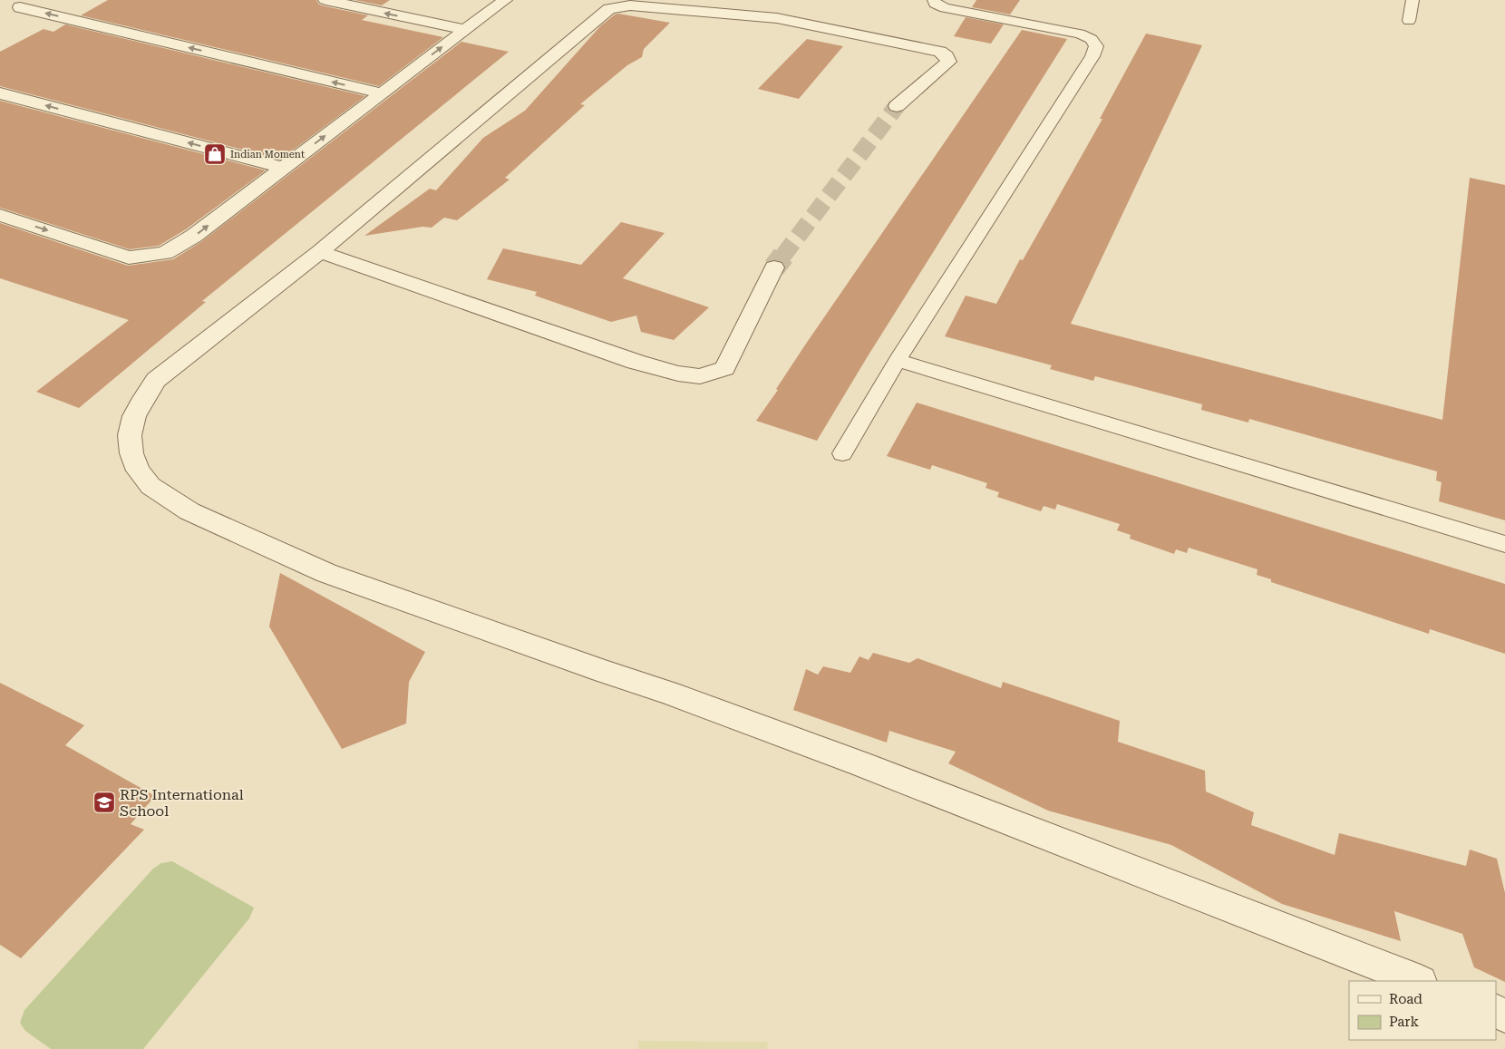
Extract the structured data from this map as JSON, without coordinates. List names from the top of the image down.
{
  "places": {
    "shop": ["Indian Moment"],
    "school or university": ["RPS International School"]
  },
  "legend": ["Road", "Park"]
}
